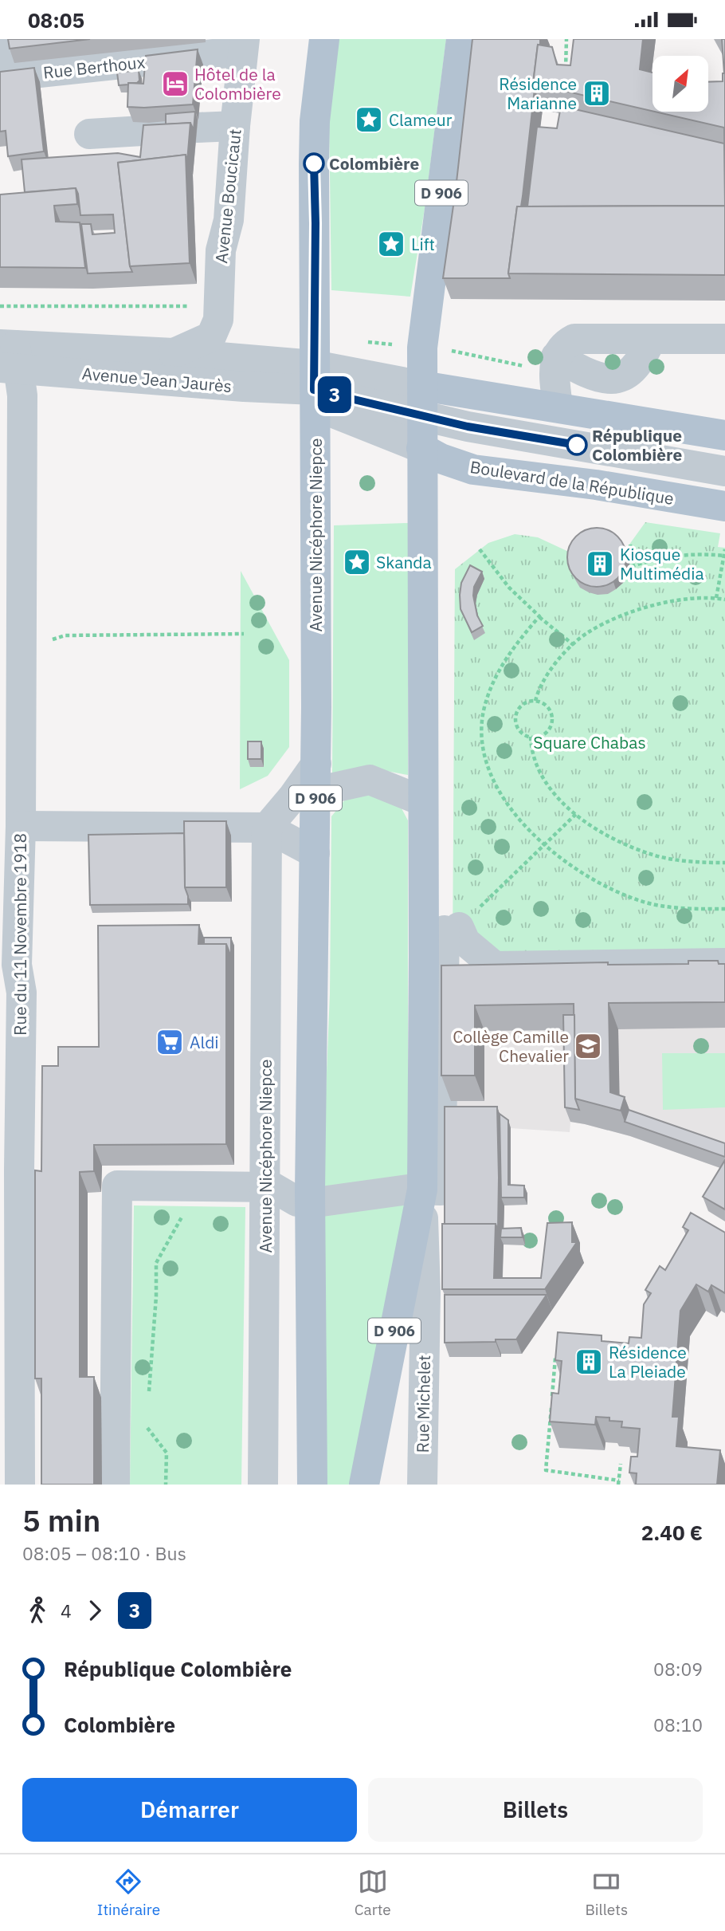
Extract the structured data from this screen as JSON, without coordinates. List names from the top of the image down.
{
  "streets": {
    "main road": ["D 906", "Boulevard de la République", "Avenue Nicéphore Niepce"],
    "street": [
      "Rue Berthoux",
      "Avenue Boucicaut",
      "Avenue Jean Jaurès",
      "Rue du 11 Novembre 1918",
      "Rue Michelet"
    ]
  },
  "crossings": [
    ["Rue Berthoux", "Avenue Boucicaut"],
    ["D 906", "Boulevard de la République"],
    ["D 906", "Rue Michelet"],
    ["Avenue Jean Jaurès", "Avenue Nicéphore Niepce"],
    ["Avenue Jean Jaurès", "Rue du 11 Novembre 1918"]
  ],
  "parks": ["Square Chabas"],
  "places": {
    "hotel": ["Hôtel de la Colombière"],
    "building": ["Résidence Marianne", "Kiosque Multimédia", "Résidence La Pleiade"],
    "place": ["Clameur", "Lift", "Skanda"],
    "other": ["Colombière", "République Colombière"],
    "supermarket": ["Aldi"],
    "school or university": ["Collège Camille Chevalier"]
  },
  "lines": ["bus line 3"],
  "north": "top right",
  "page": {
    "status": "08:05",
    "on_map": "3",
    "heading": ["5 min", "08:05 – 08:10 · Bus", "2.40 €"],
    "legs": ["4", "3"],
    "list": [
      {
        "name": "République Colombière",
        "value": "08:09"
      },
      {
        "name": "Colombière",
        "value": "08:10"
      }
    ],
    "buttons": ["Démarrer", "Billets"],
    "tabs": ["Itinéraire", "Carte", "Billets"]
  }
}
